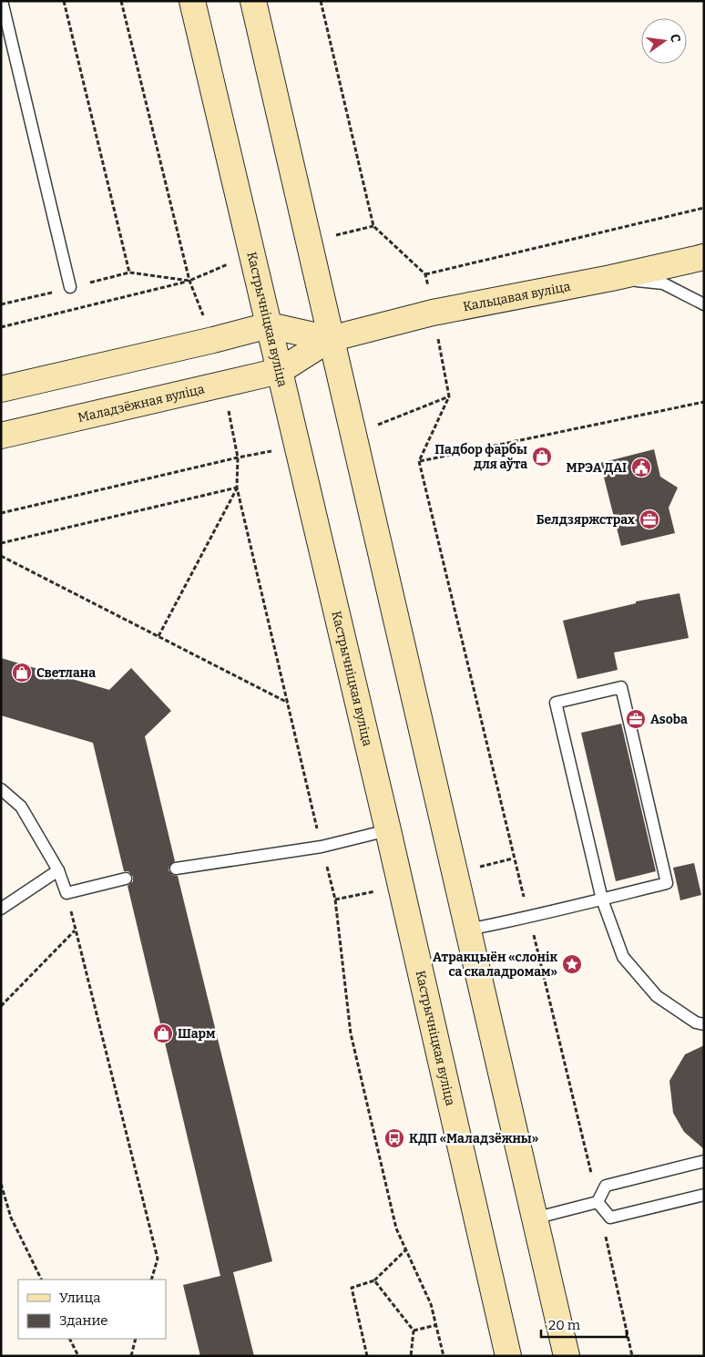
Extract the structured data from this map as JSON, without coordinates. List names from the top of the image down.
{
  "streets": {
    "main road": ["Кальцавая вуліца", "Кастрычніцкая вуліца", "Маладзёжная вуліца"]
  },
  "crossings": [
    ["Кастрычніцкая вуліца", "Маладзёжная вуліца"]
  ],
  "places": {
    "shop": ["Падбор фарбы для аўта", "Светлана", "Шарм"],
    "public building": ["МРЭА ДАІ"],
    "office": ["Белдзяржстрах", "Asoba"],
    "place": ["Атракцыён «слонік са скаладромам»"],
    "bus stop": ["КДП «Маладзёжны»"]
  },
  "legend": ["Улица", "Здание"],
  "scale_bar": "20 m",
  "north": "right"
}
